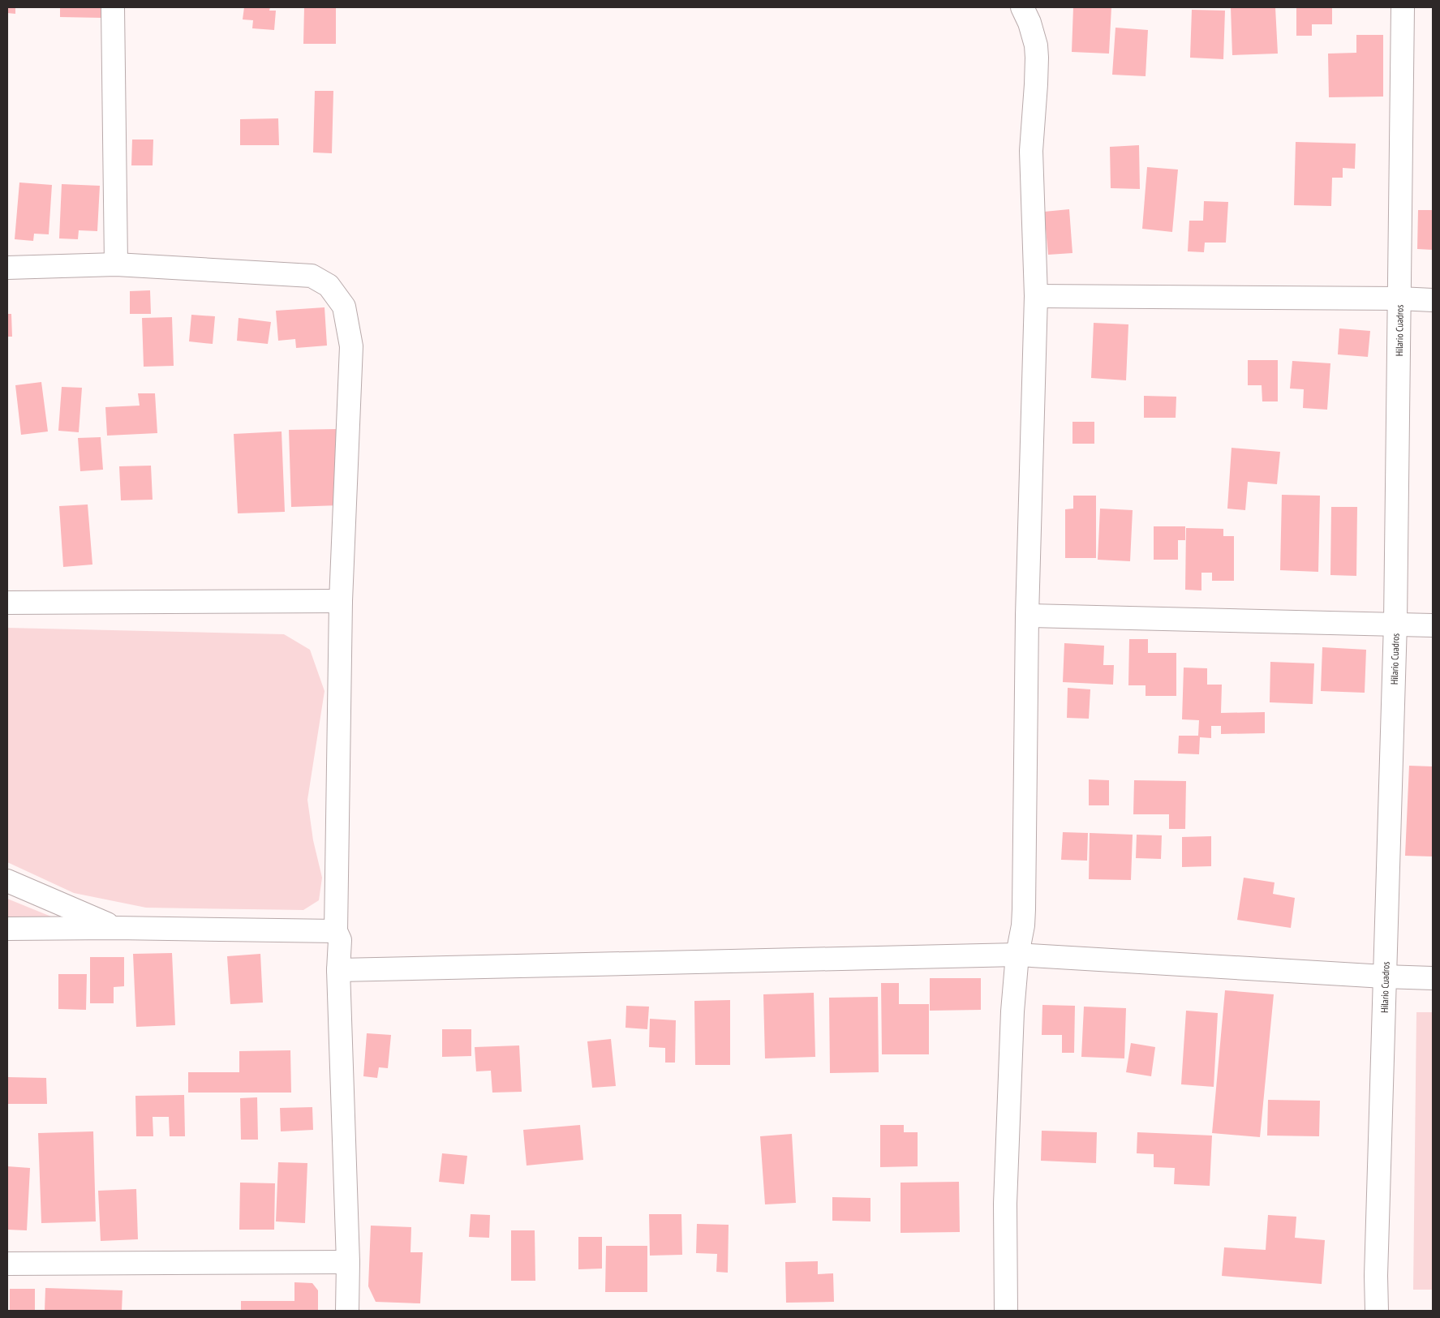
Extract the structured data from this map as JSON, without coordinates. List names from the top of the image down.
{
  "streets": {
    "street": ["Hilario Cuadros"]
  }
}
